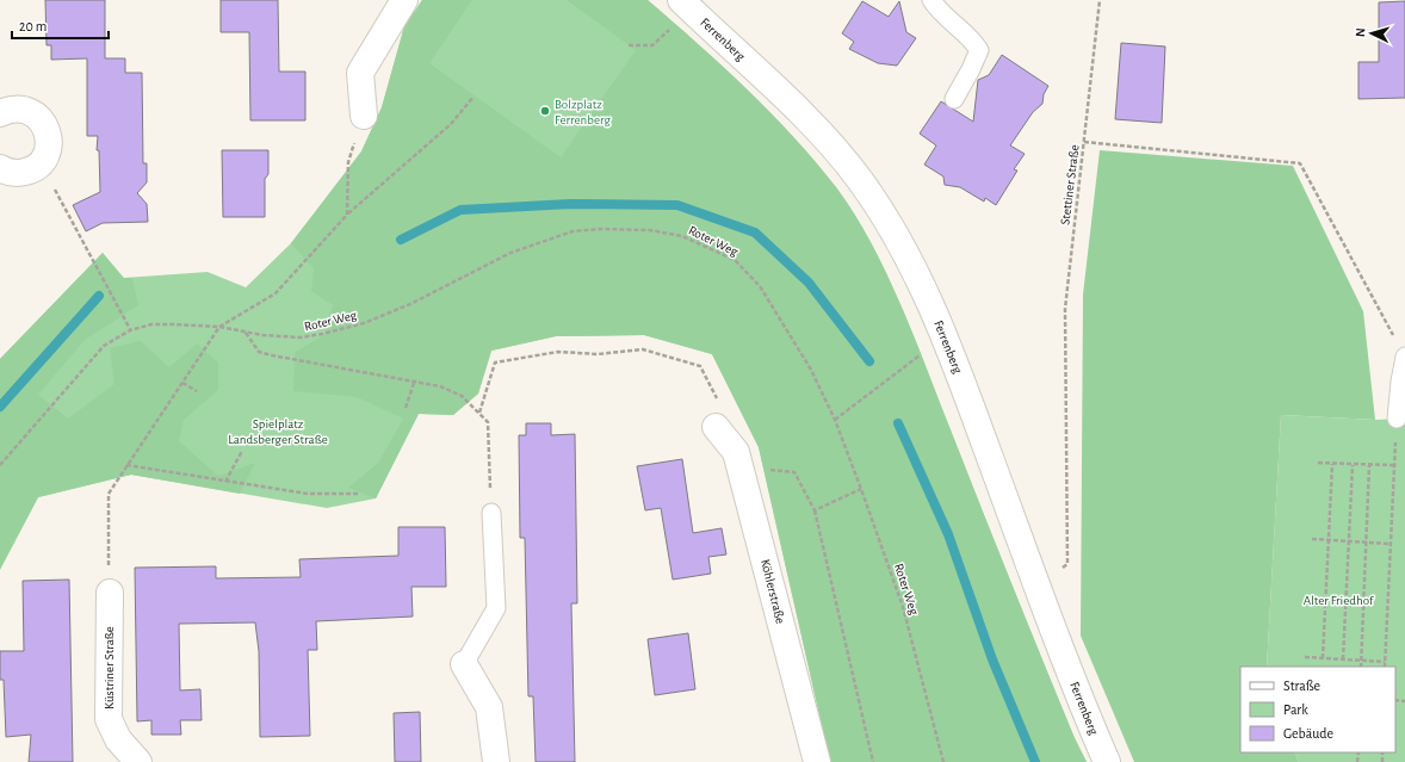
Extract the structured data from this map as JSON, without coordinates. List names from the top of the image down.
{
  "streets": {
    "street": ["Ferrenberg", "Köhlerstraße", "Küstriner Straße"],
    "path": ["Stettiner Straße", "Roter Weg"]
  },
  "parks": ["Spielplatz Landsberger Straße", "Alter Friedhof"],
  "places": ["Bolzplatz Ferrenberg"],
  "legend": ["Straße", "Park", "Gebäude"],
  "scale_bar": "20 m",
  "north": "left"
}
